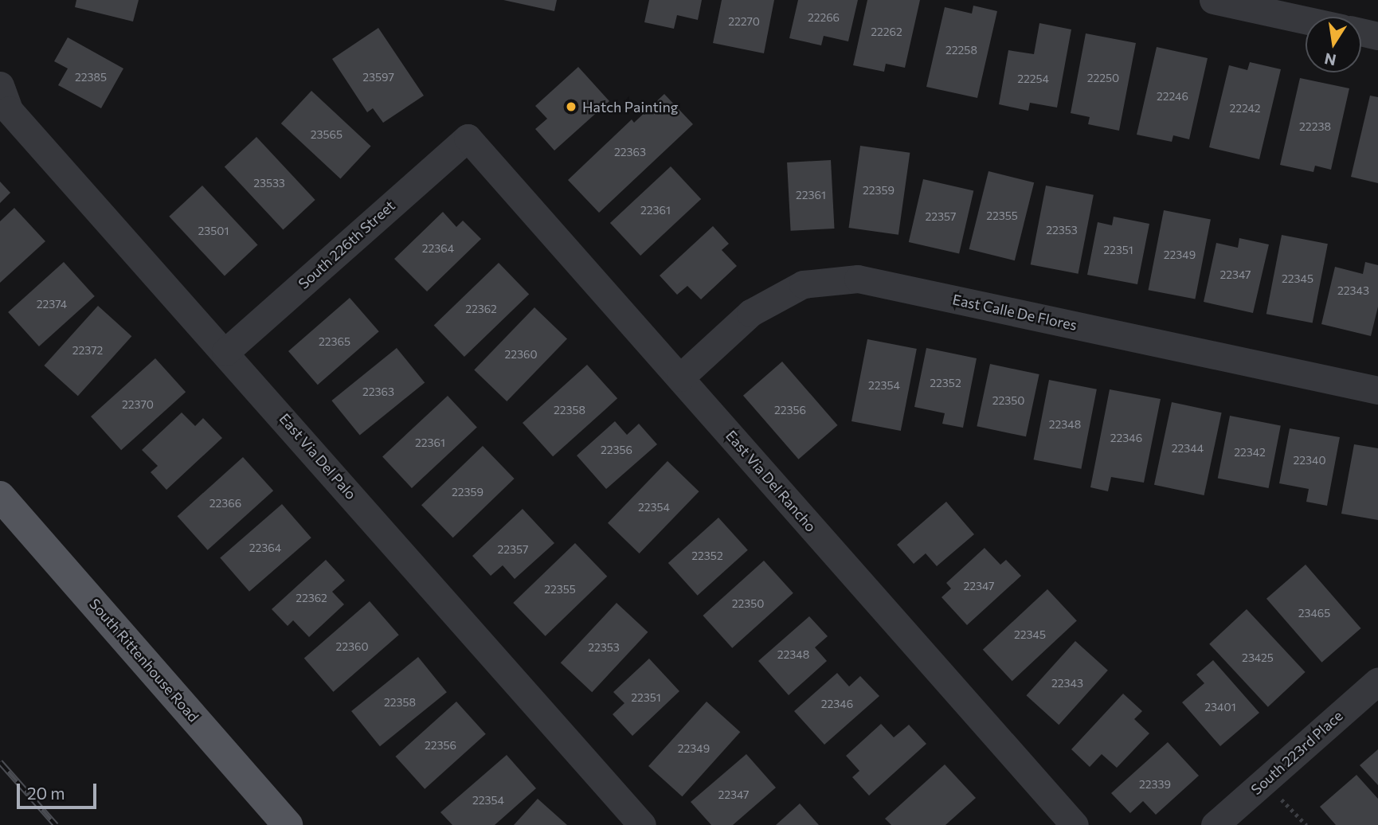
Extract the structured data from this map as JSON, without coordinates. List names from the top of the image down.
{
  "streets": {
    "main road": ["South Rittenhouse Road"],
    "street": [
      "South 226th Street",
      "East Calle De Flores",
      "East Via Del Palo",
      "East Via Del Rancho",
      "South 223rd Place"
    ]
  },
  "crossings": [
    ["South 226th Street", "East Via Del Palo"],
    ["South 226th Street", "East Via Del Rancho"],
    ["East Calle De Flores", "East Via Del Rancho"]
  ],
  "places": ["Hatch Painting"],
  "house_numbers": [
    "22266",
    "22270",
    "22262",
    "22258",
    "22385",
    "23597",
    "22250",
    "22254",
    "22246",
    "22242",
    "22238",
    "23565",
    "22363",
    "23533",
    "22359",
    "22361",
    "22361",
    "22355",
    "22357",
    "22353",
    "23501",
    "22364",
    "22351",
    "22349",
    "22347",
    "22345",
    "22343",
    "22374",
    "22362",
    "22365",
    "22372",
    "22360",
    "22352",
    "22354",
    "22363",
    "22350",
    "22370",
    "22358",
    "22356",
    "22348",
    "22346",
    "22361",
    "22344",
    "22356",
    "22342",
    "22340",
    "22359",
    "22366",
    "22354",
    "22364",
    "22357",
    "22352",
    "22347",
    "22355",
    "22362",
    "22350",
    "23465",
    "22345",
    "22360",
    "22353",
    "22348",
    "23425",
    "22343",
    "22351",
    "22358",
    "22346",
    "23401",
    "22356",
    "22349",
    "22339",
    "22347",
    "22354"
  ],
  "scale_bar": "20 m",
  "north": "bottom"
}
